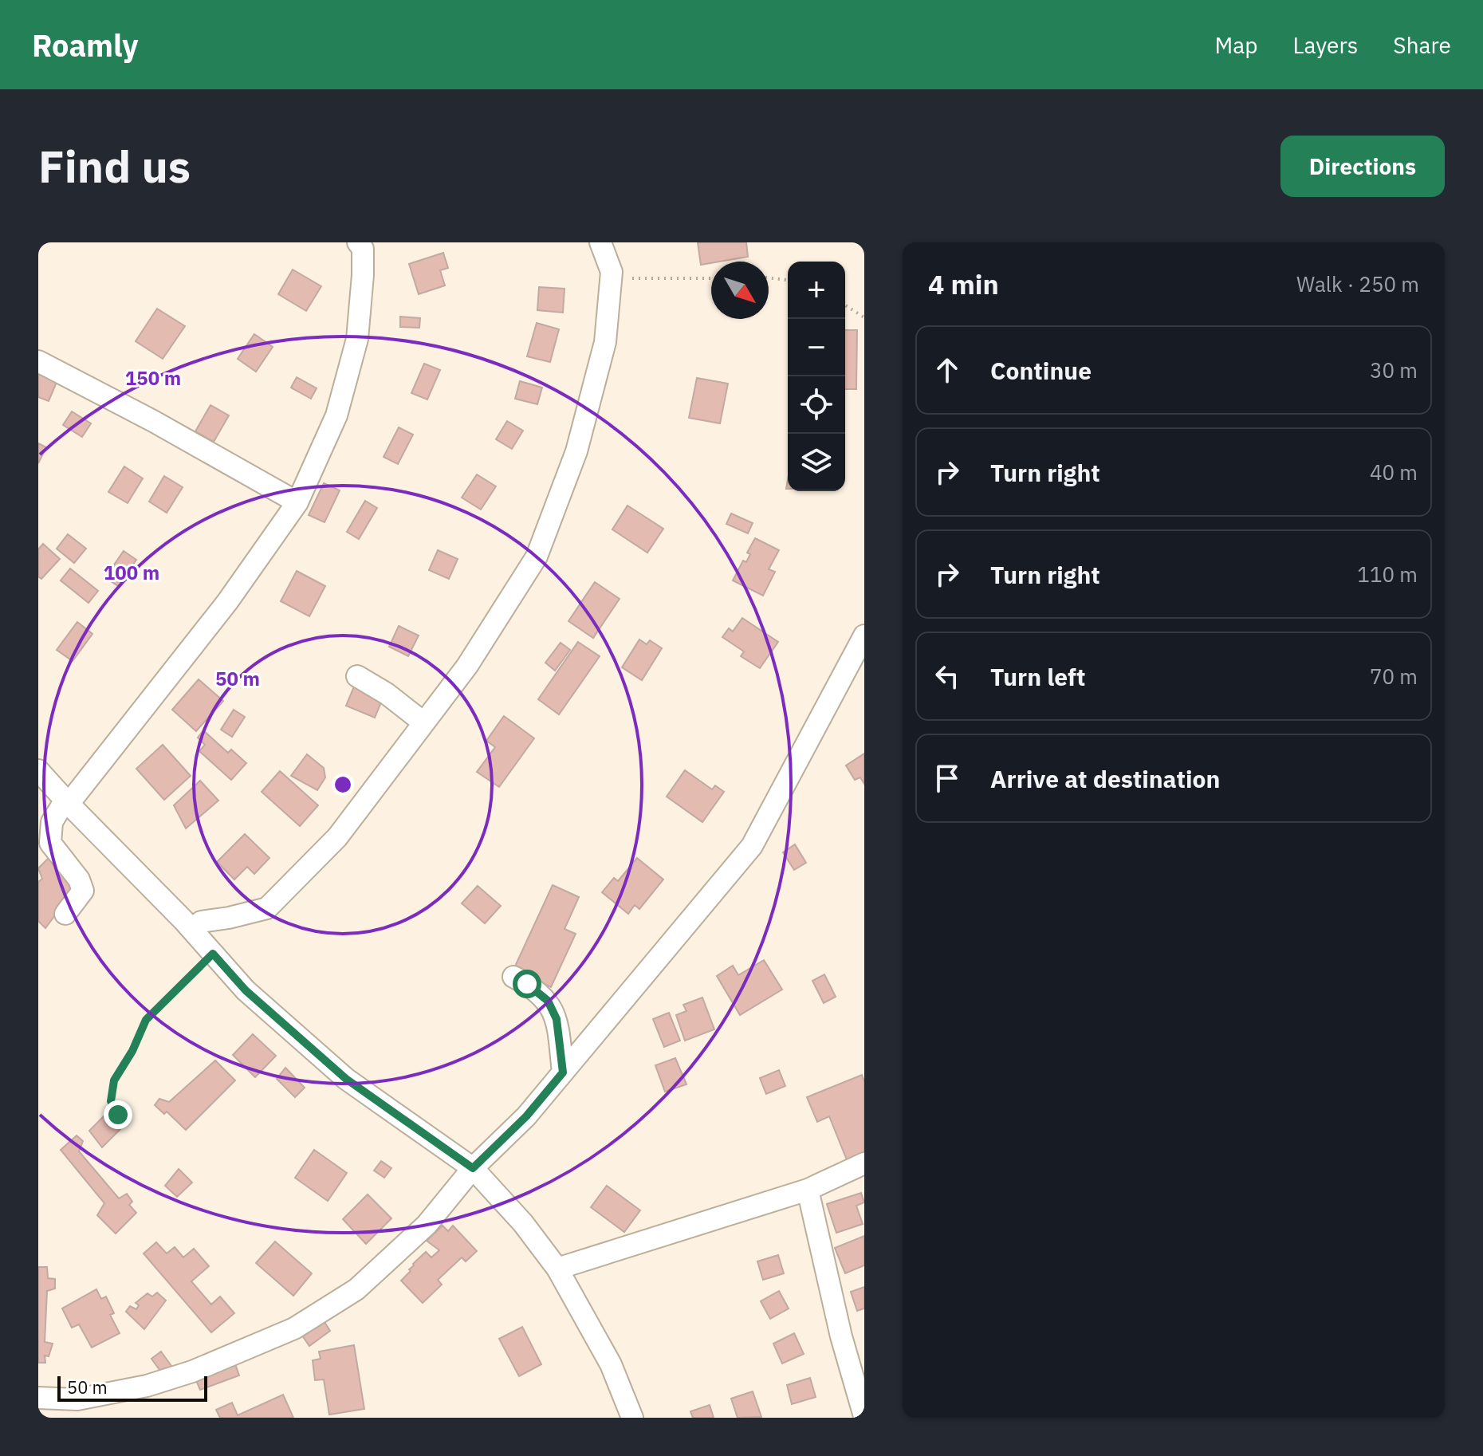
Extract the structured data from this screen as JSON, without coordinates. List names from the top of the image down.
{
  "scale_bar": "50 m",
  "north": "bottom right",
  "page": {
    "header": "Roamly",
    "nav": ["Map", "Layers", "Share"],
    "buttons": "Directions",
    "title": "Find us",
    "heading": ["4 min", "Walk · 250 m"],
    "map_buttons": ["+", "−"],
    "list": [
      ["Continue", "30 m"],
      ["Turn right", "40 m"],
      ["Turn right", "110 m"],
      ["Turn left", "70 m"],
      "Arrive at destination"
    ],
    "scale": "50 m"
  },
  "rings": ["150 m", "100 m", "50 m"]
}
